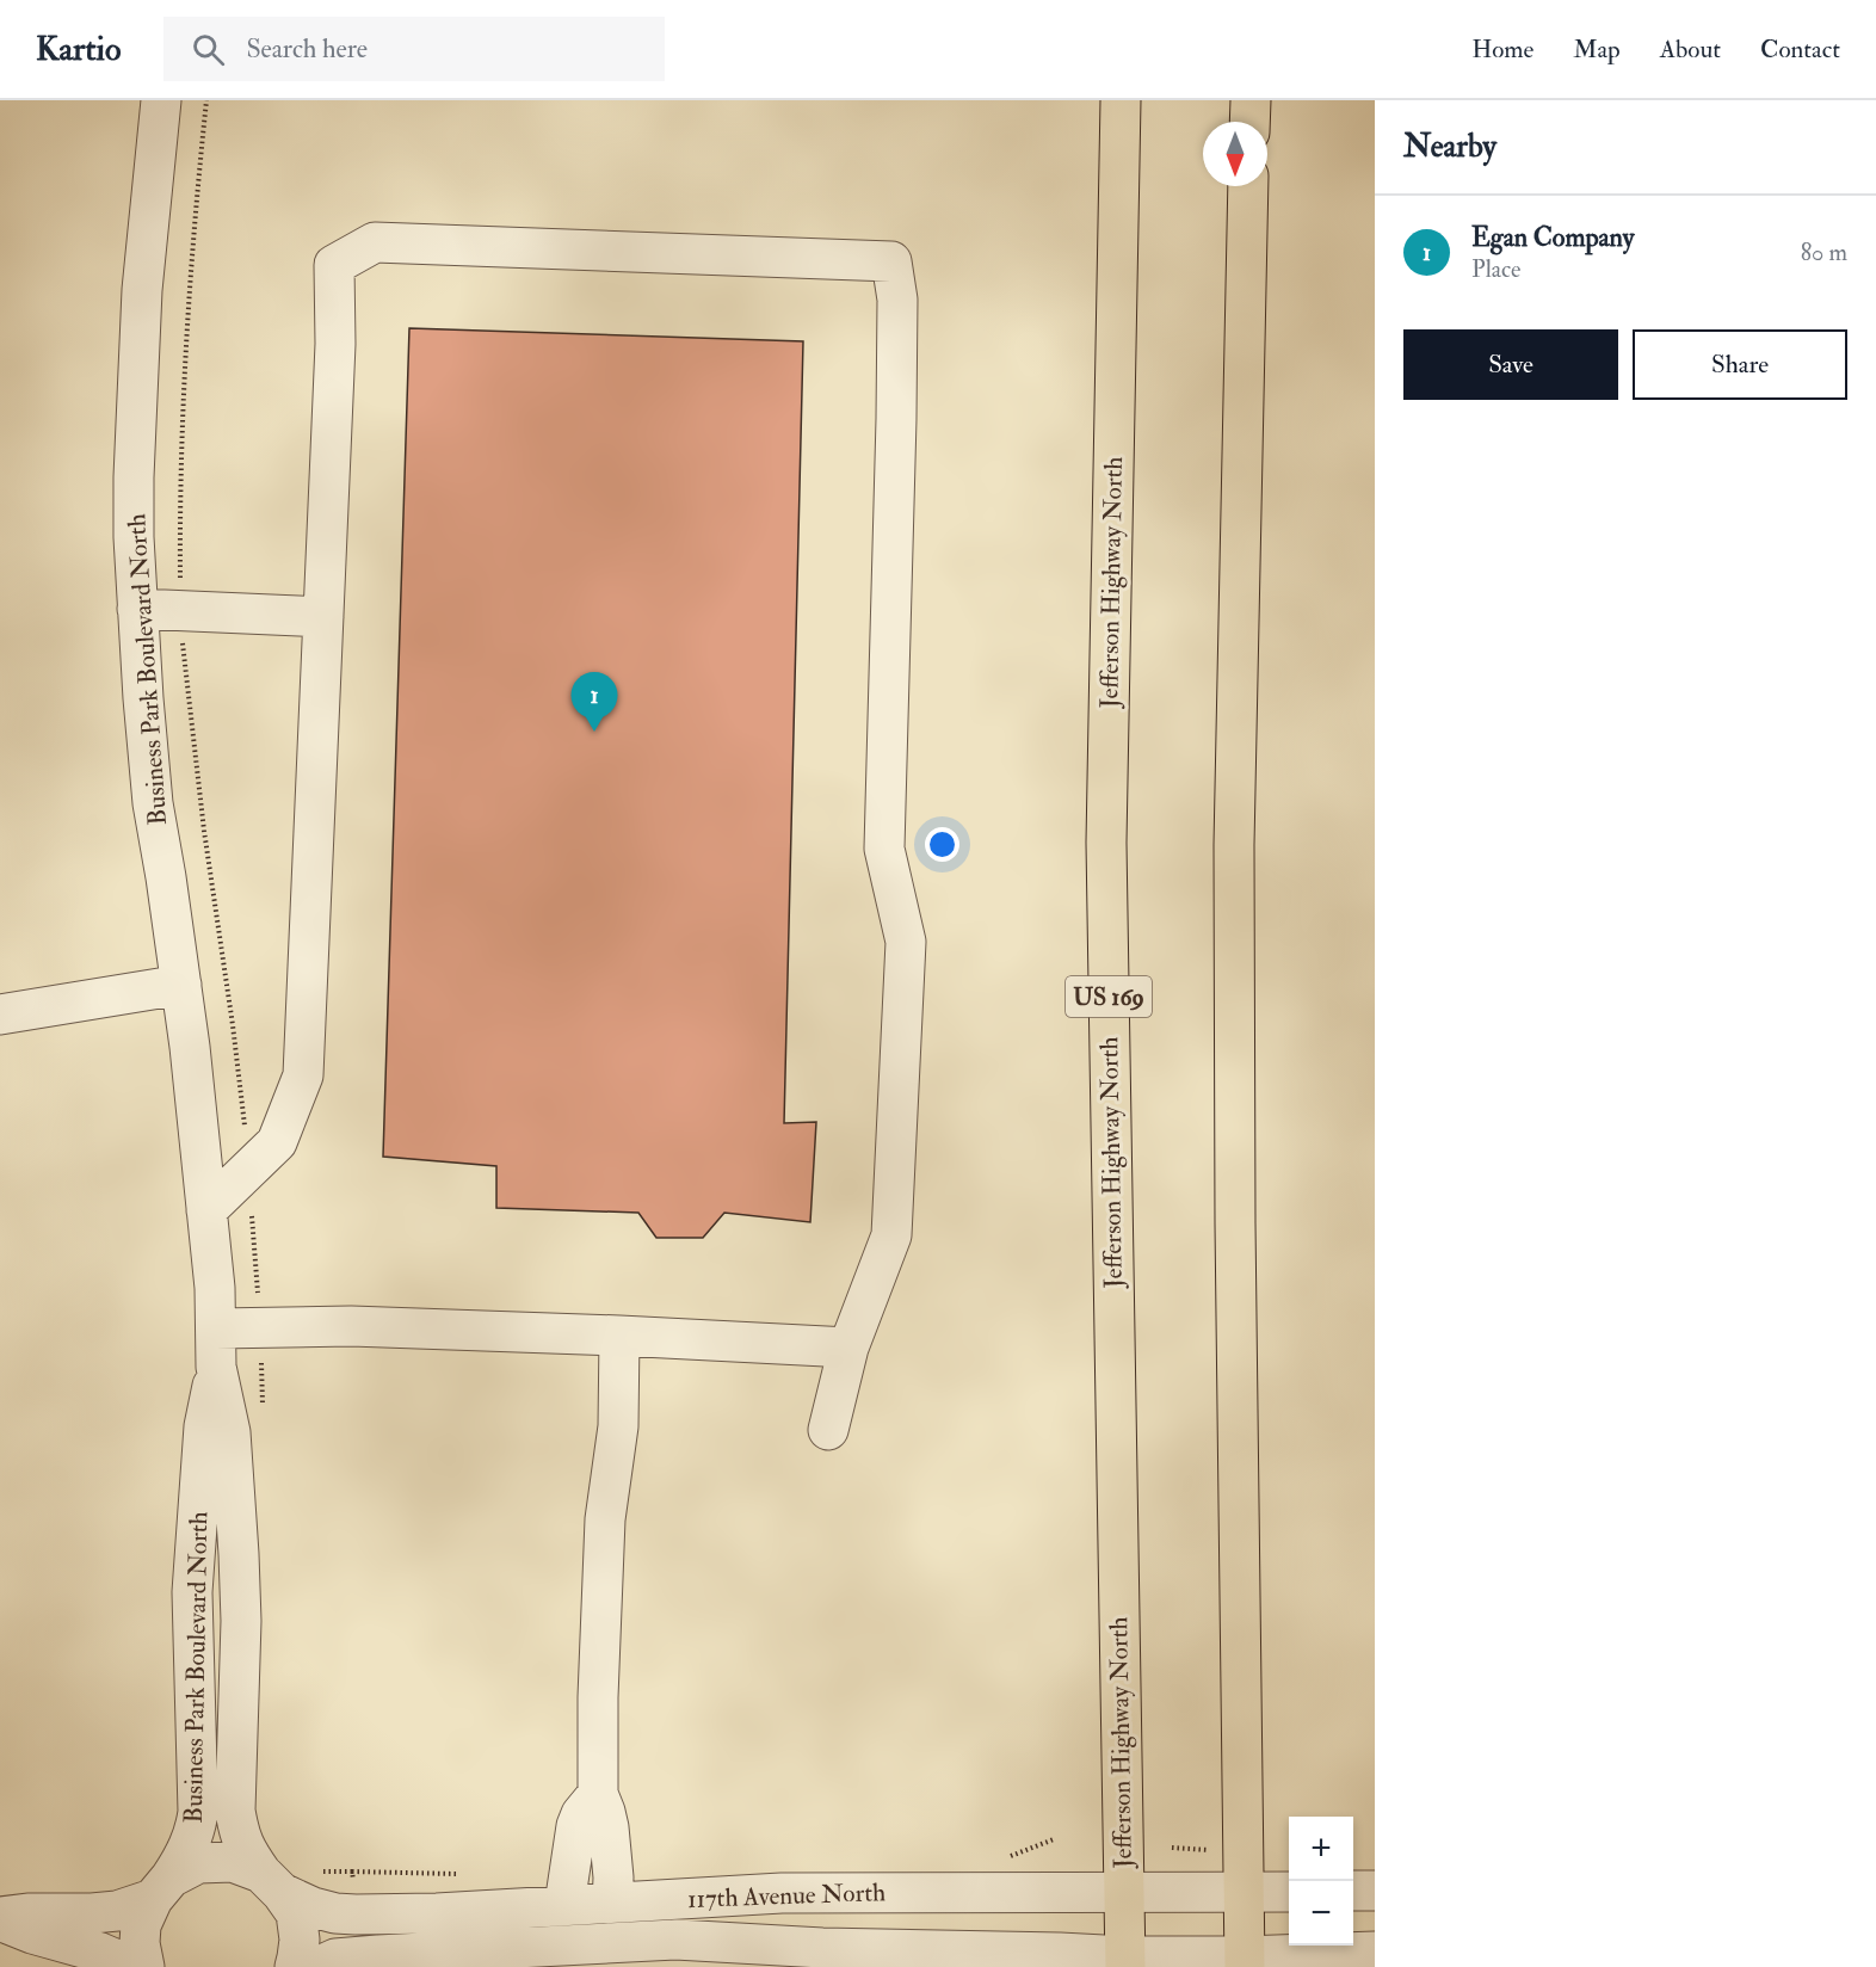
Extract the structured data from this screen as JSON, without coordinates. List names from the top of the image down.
{
  "streets": {
    "highway": ["Jefferson Highway North", "US 169"],
    "street": ["Business Park Boulevard North", "117th Avenue North"]
  },
  "crossings": [
    ["Jefferson Highway North", "117th Avenue North"],
    ["Business Park Boulevard North", "117th Avenue North"]
  ],
  "north": "bottom",
  "page": {
    "header": "Kartio",
    "search": "Search here",
    "nav": [
      "Home",
      "Map",
      "About",
      "Contact"
    ],
    "heading": "Nearby",
    "list": [
      {
        "mark": "1",
        "name": "Egan Company",
        "note": "Place",
        "value": "80 m"
      }
    ],
    "buttons": ["Save", "Share"],
    "pins": "1",
    "map_buttons": ["+", "−"]
  }
}
